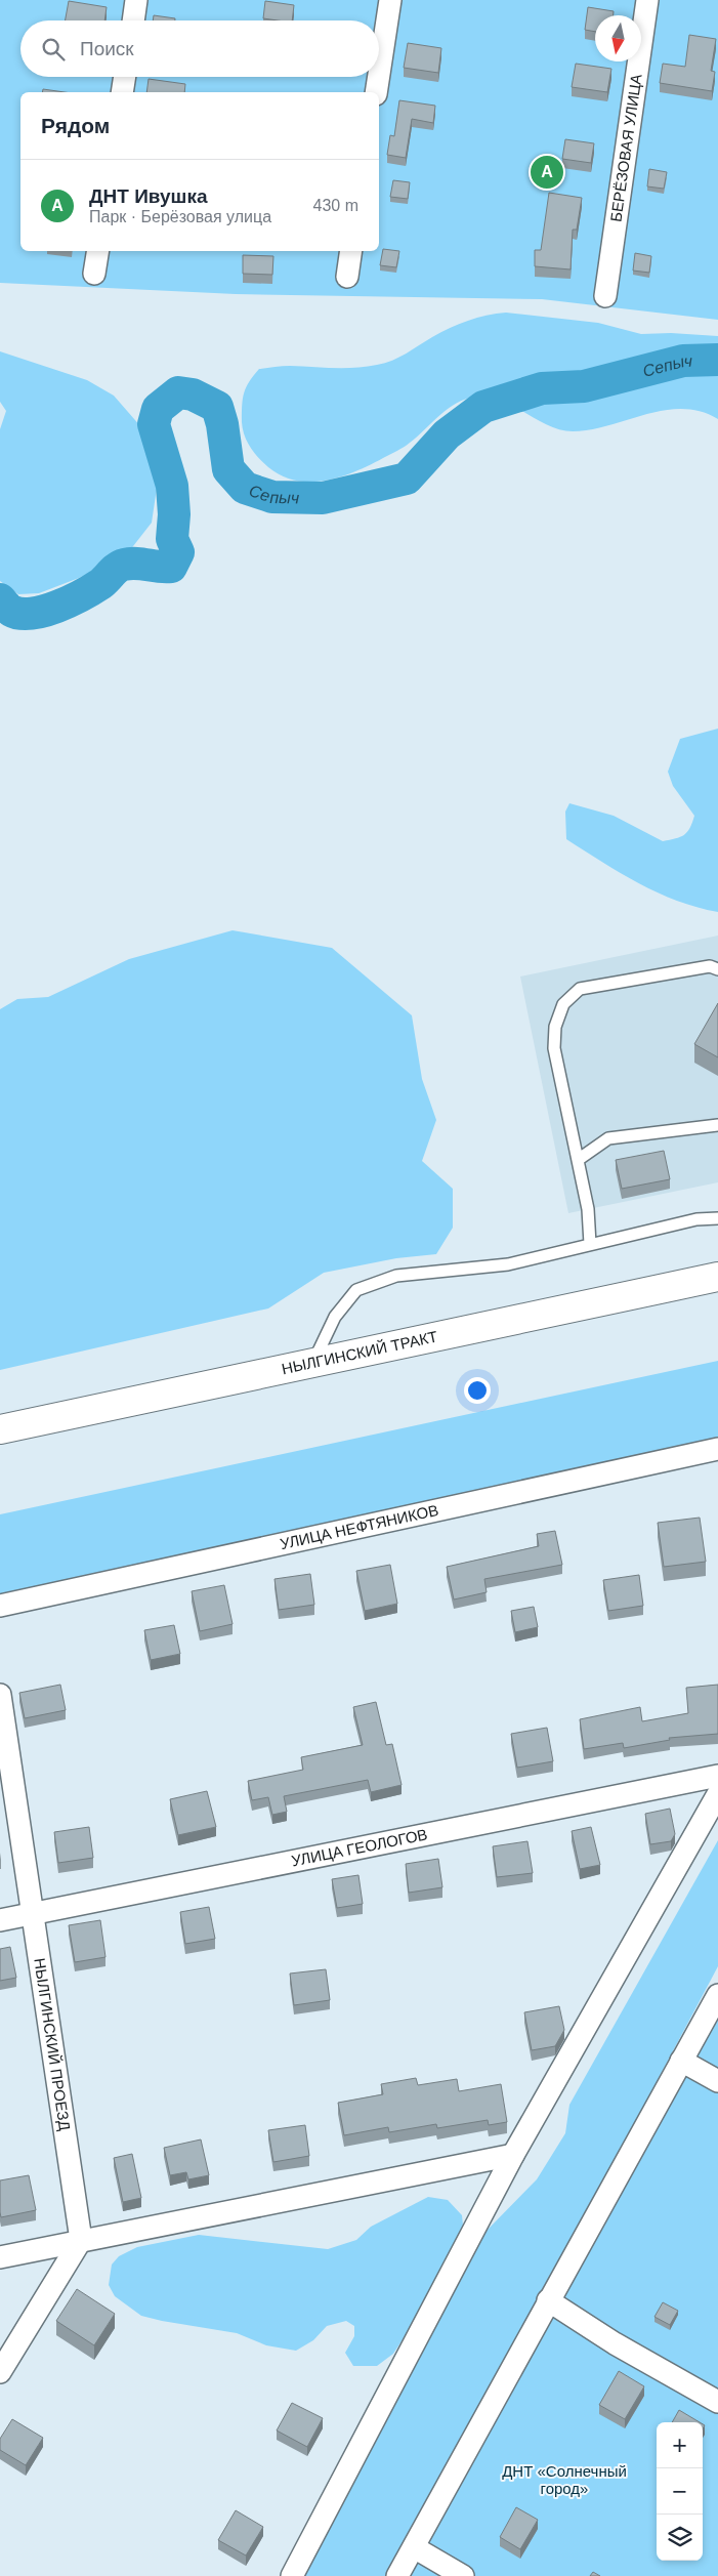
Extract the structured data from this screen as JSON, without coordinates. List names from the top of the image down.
{
  "streets": {
    "main road": ["НЫЛГИНСКИЙ ТРАКТ"],
    "street": [
      "БЕРЁЗОВАЯ УЛИЦА",
      "УЛИЦА НЕФТЯНИКОВ",
      "УЛИЦА ГЕОЛОГОВ",
      "НЫЛГИНСКИЙ ПРОЕЗД"
    ]
  },
  "crossings": [
    ["УЛИЦА ГЕОЛОГОВ", "НЫЛГИНСКИЙ ПРОЕЗД"]
  ],
  "water": ["Сепыч"],
  "parks": ["ДНТ «Солнечный город»"],
  "north": "bottom",
  "page": {
    "search": "Поиск",
    "heading": "Рядом",
    "pins": "A",
    "list": [
      {
        "mark": "A",
        "name": "ДНТ Ивушка",
        "note": "Парк · Берёзовая улица",
        "value": "430 m"
      }
    ],
    "map_buttons": ["+", "−"]
  }
}
